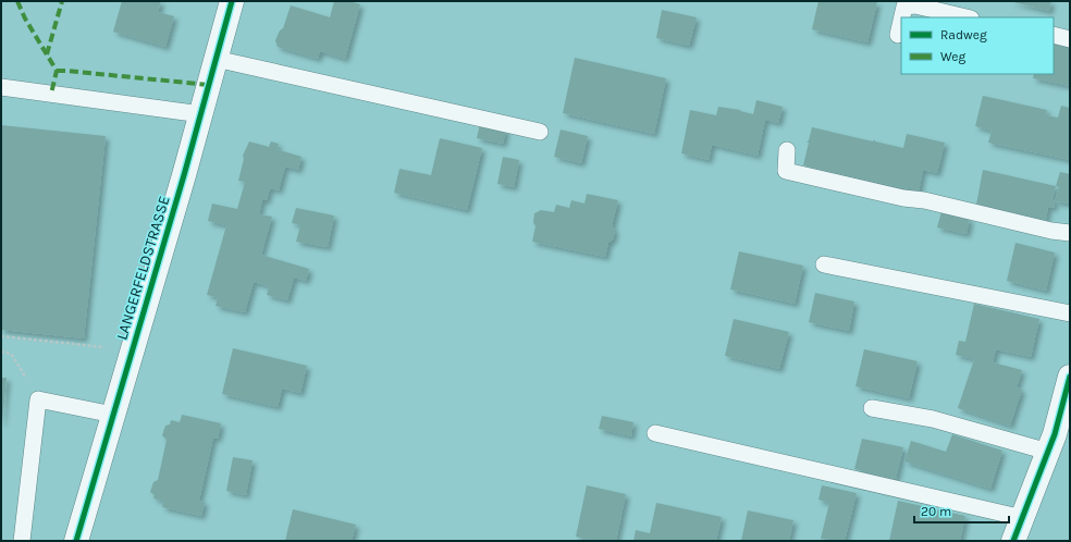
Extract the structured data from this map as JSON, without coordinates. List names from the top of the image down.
{
  "streets": {
    "street": ["LANGERFELDSTRASSE"]
  },
  "legend": ["Radweg", "Weg"],
  "scale_bar": "20 m"
}
